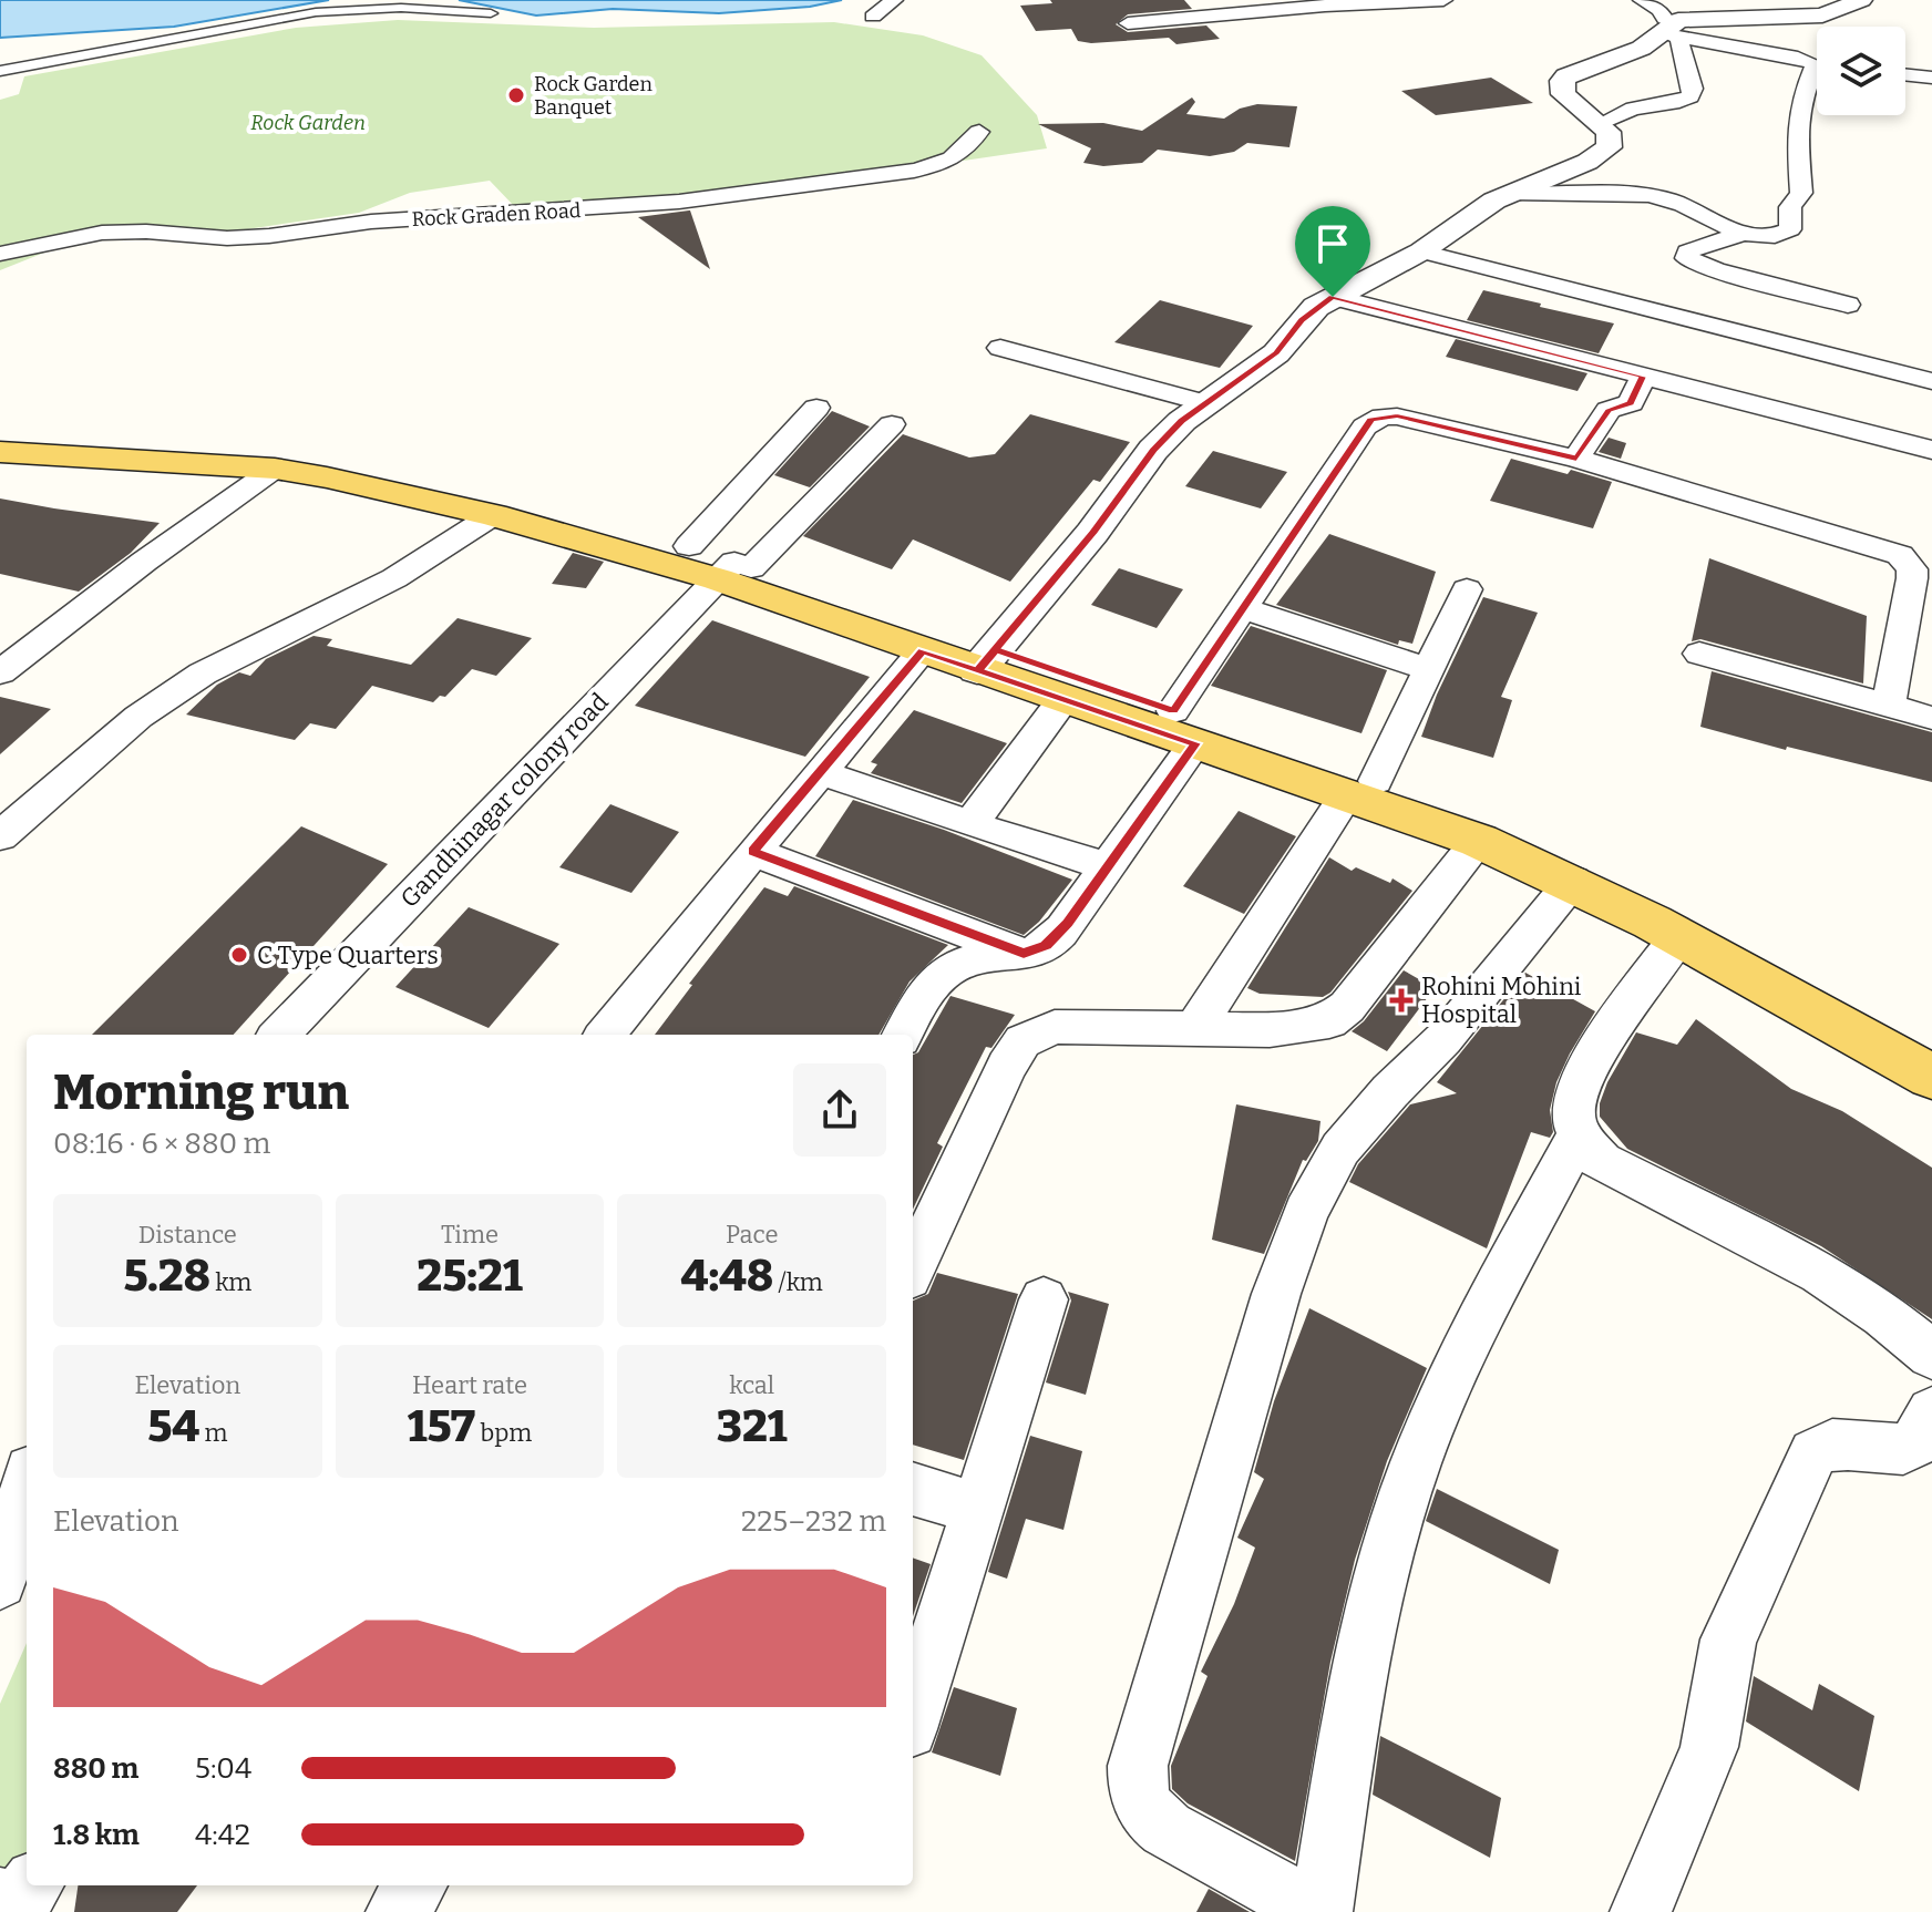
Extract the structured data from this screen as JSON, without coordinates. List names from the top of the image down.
{
  "streets": {
    "street": ["Rock Graden Road", "Gandhinagar colony road"]
  },
  "parks": ["Rock Garden"],
  "places": {
    "other": ["Rock Garden Banquet", "C Type Quarters"],
    "health": ["Rohini Mohini Hospital"]
  },
  "page": {
    "heading": ["Morning run", "08:16 · 6 × 880 m"],
    "stats": [
      ["Distance", "5.28 km"],
      ["Time", "25:21"],
      ["Pace", "4:48 /km"],
      ["Elevation", "54 m"],
      ["Heart rate", "157 bpm"],
      ["kcal", "321"]
    ],
    "chart": ["Elevation", "225–232 m"],
    "list": [
      {
        "name": "880 m",
        "note": "5:04"
      },
      {
        "name": "1.8 km",
        "note": "4:42"
      }
    ]
  }
}
